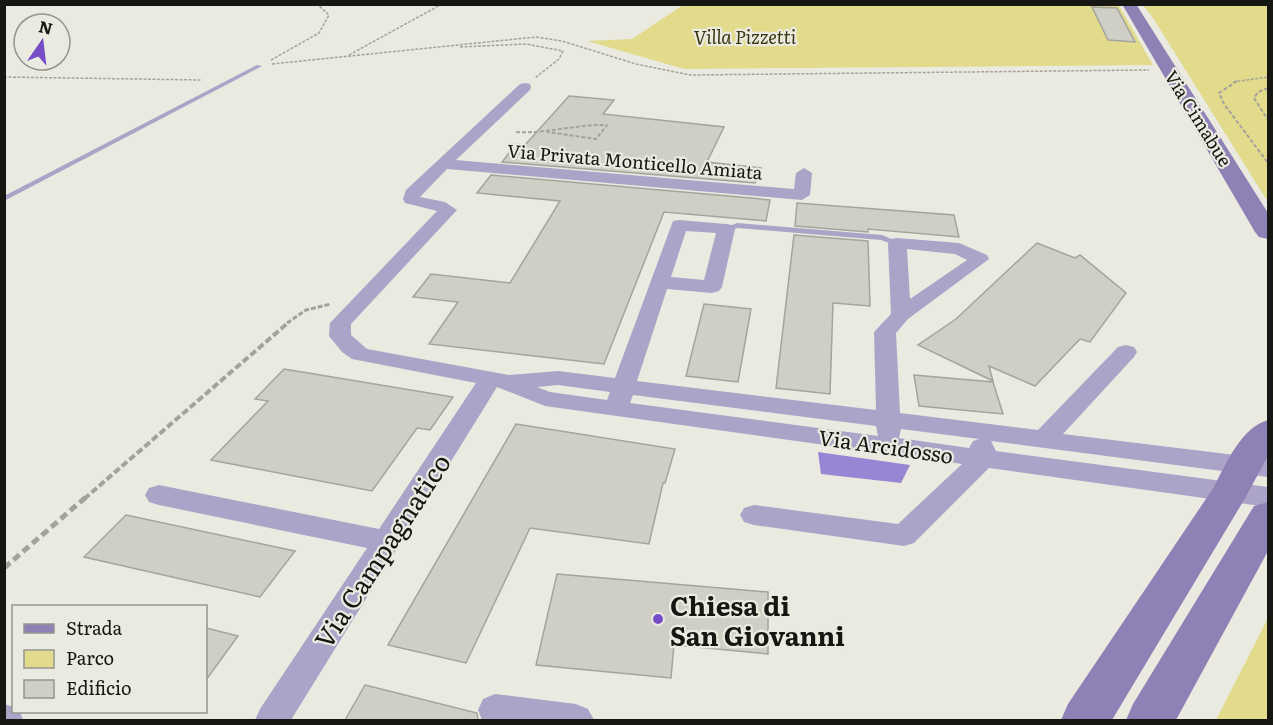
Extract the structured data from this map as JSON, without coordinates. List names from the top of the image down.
{
  "streets": {
    "main road": ["Via Cimabue"],
    "street": ["Via Privata Monticello Amiata", "Via Arcidosso", "Via Campagnatico"]
  },
  "crossings": [
    ["Via Privata Monticello Amiata", "Via Arcidosso"],
    ["Via Arcidosso", "Via Campagnatico"]
  ],
  "parks": ["Villa Pizzetti"],
  "places": ["Chiesa di San Giovanni"],
  "legend": ["Strada", "Parco", "Edificio"],
  "north": "top"
}
